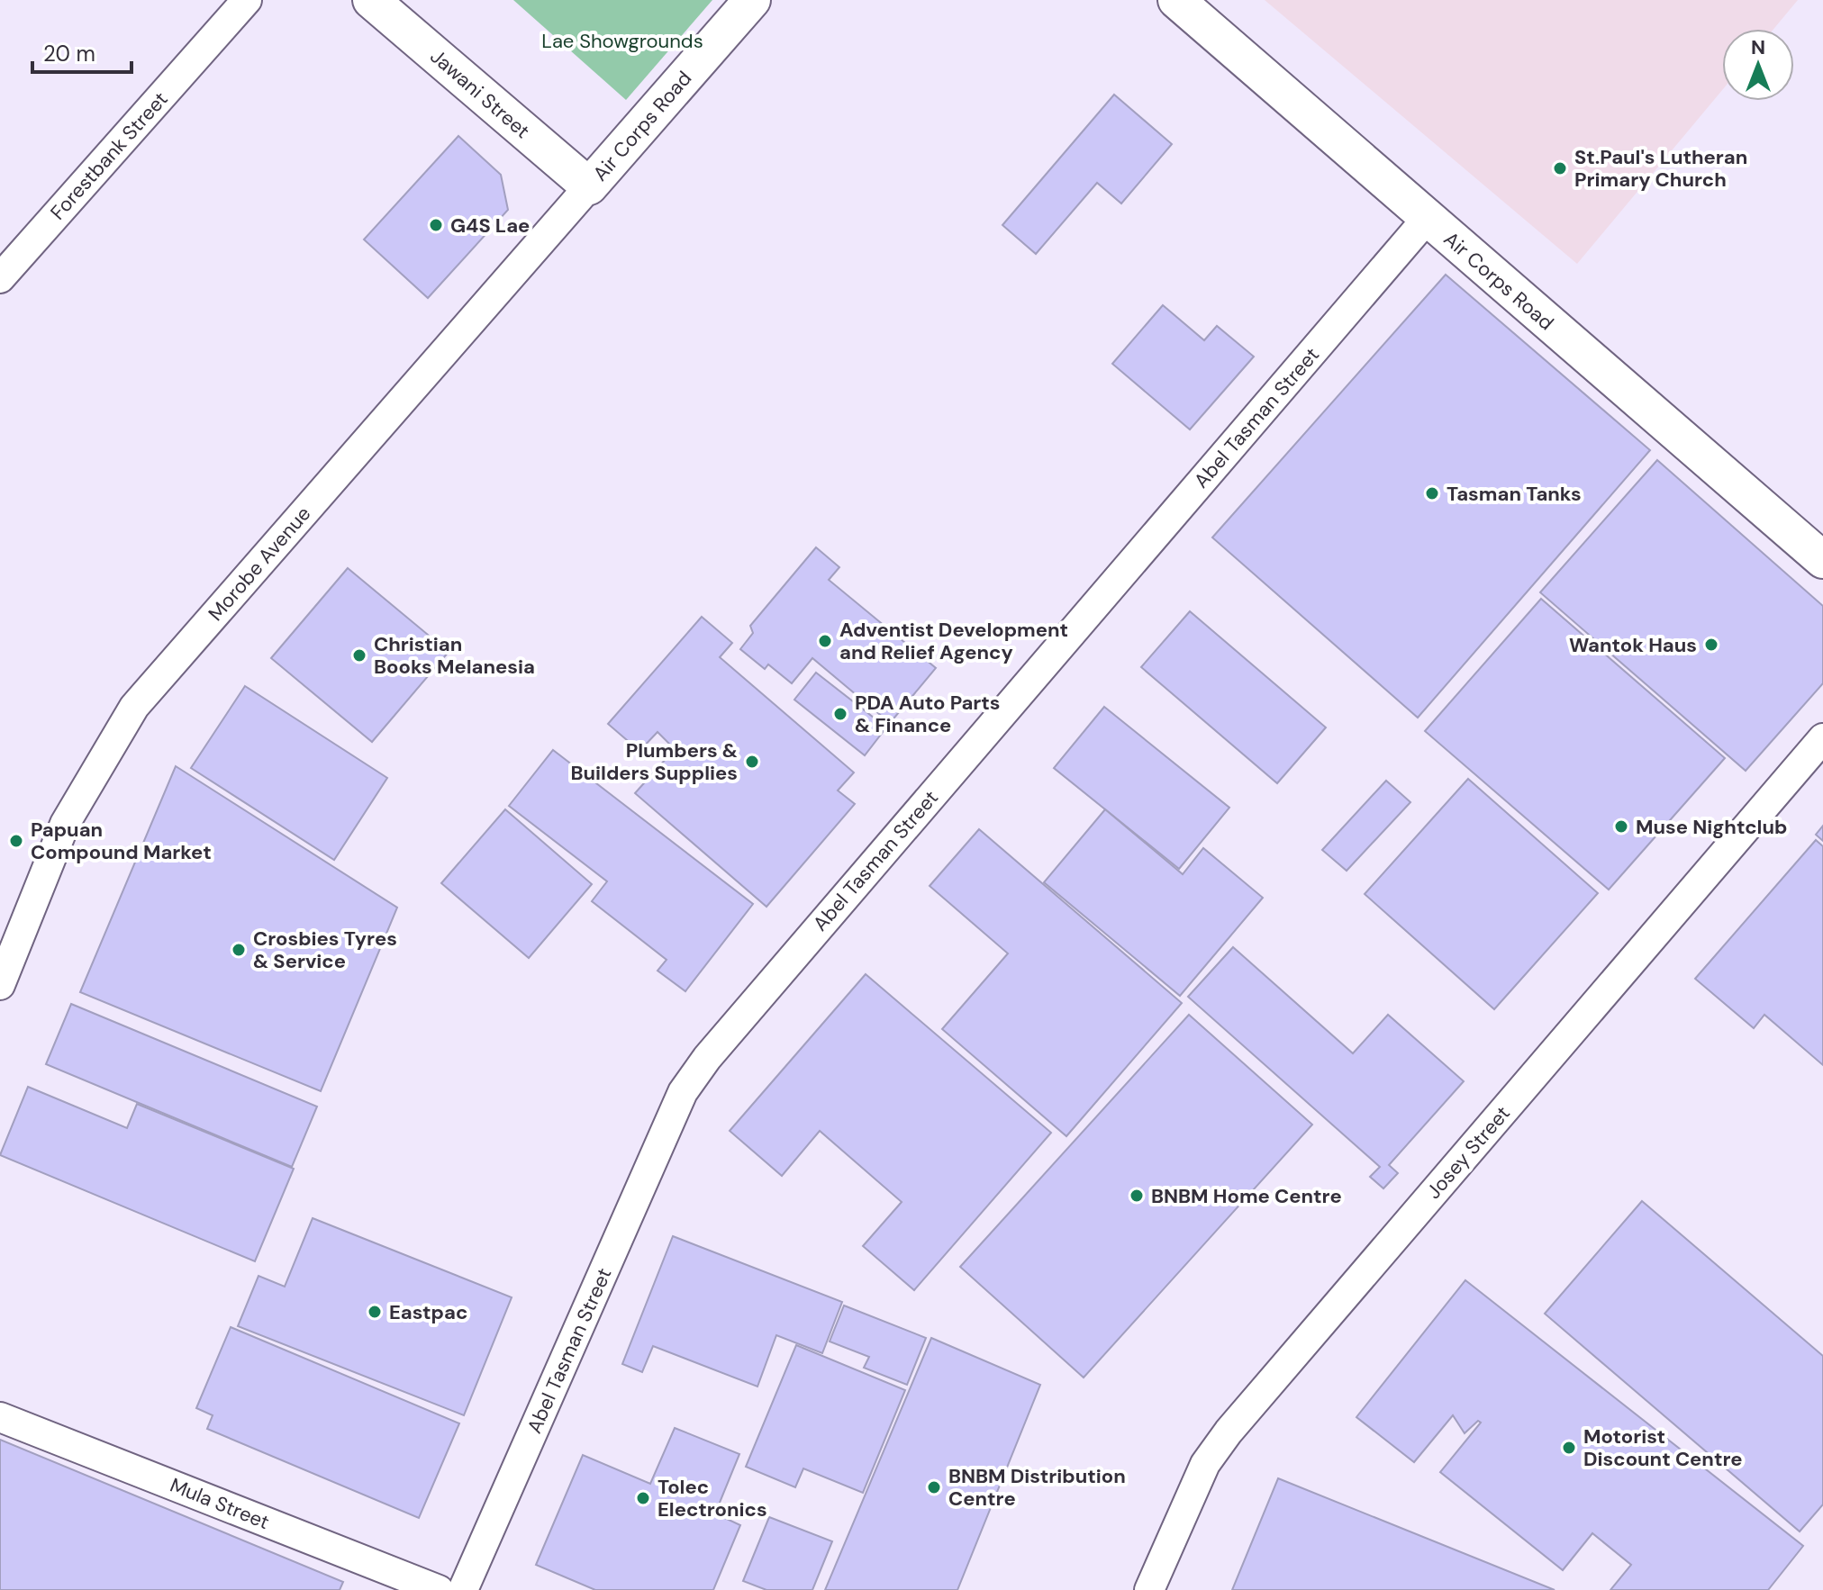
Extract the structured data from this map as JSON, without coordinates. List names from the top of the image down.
{
  "streets": {
    "street": [
      "Jawani Street",
      "Air Corps Road",
      "Forestbank Street",
      "Abel Tasman Street",
      "Morobe Avenue",
      "Josey Street",
      "Mula Street"
    ]
  },
  "crossings": [
    ["Jawani Street", "Air Corps Road"],
    ["Jawani Street", "Morobe Avenue"],
    ["Air Corps Road", "Abel Tasman Street"],
    ["Air Corps Road", "Morobe Avenue"]
  ],
  "parks": ["Lae Showgrounds"],
  "places": [
    "St.Paul's Lutheran Primary Church",
    "G4S Lae",
    "Tasman Tanks",
    "Adventist Development and Relief Agency",
    "Wantok Haus",
    "Christian Books Melanesia",
    "PDA Auto Parts & Finance",
    "Plumbers & Builders Supplies",
    "Muse Nightclub",
    "Papuan Compound Market",
    "Crosbies Tyres & Service",
    "BNBM Home Centre",
    "Eastpac",
    "Motorist Discount Centre",
    "BNBM Distribution Centre",
    "Tolec Electronics"
  ],
  "scale_bar": "20 m",
  "north": "top"
}
